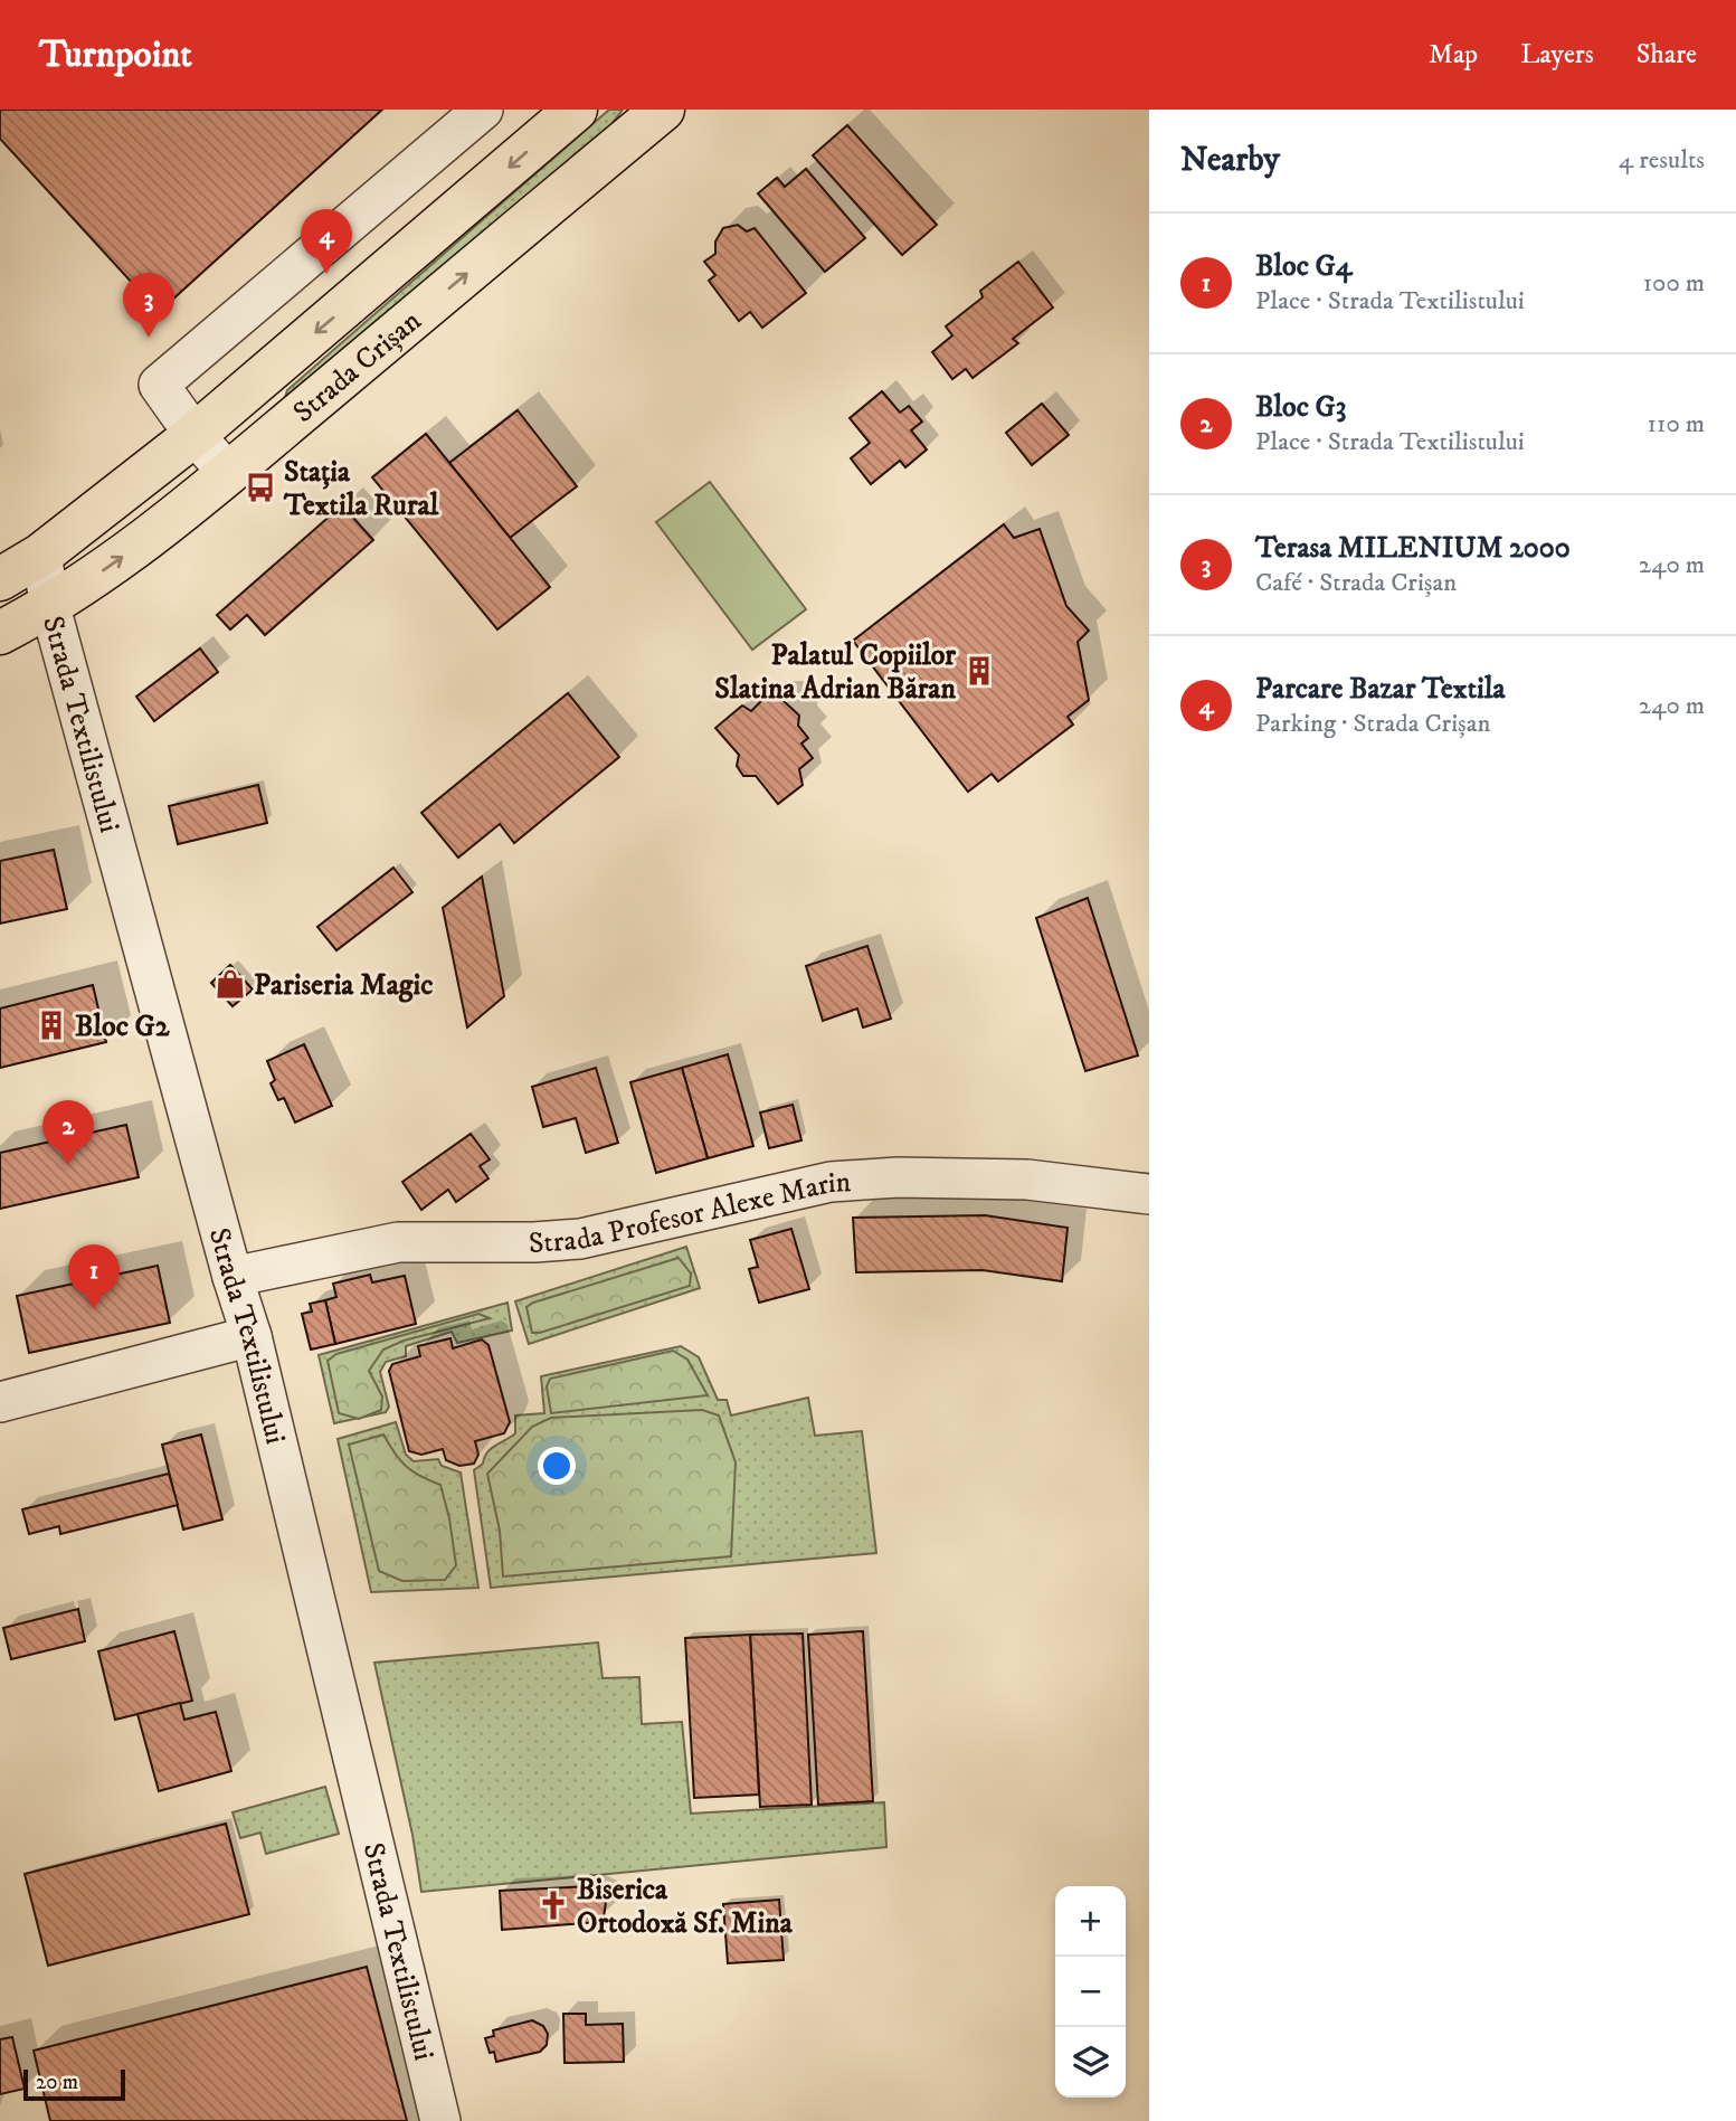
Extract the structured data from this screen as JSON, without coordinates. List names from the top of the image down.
{
  "streets": {
    "main road": ["Strada Crișan"],
    "street": ["Strada Textilistului", "Strada Profesor Alexe Marin"]
  },
  "crossings": [
    ["Strada Crișan", "Strada Textilistului"],
    ["Strada Textilistului", "Strada Profesor Alexe Marin"]
  ],
  "places": {
    "bus stop": ["Stația Textila Rural"],
    "building": ["Palatul Copiilor Slatina Adrian Băran", "Bloc G2"],
    "shop": ["Pariseria Magic"],
    "church": ["Biserica Ortodoxă Sf. Mina"]
  },
  "scale_bar": "20 m",
  "page": {
    "header": "Turnpoint",
    "nav": ["Map", "Layers", "Share"],
    "heading": ["Nearby", "4 results"],
    "pins": [
      "4",
      "3",
      "2",
      "1"
    ],
    "list": [
      {
        "mark": "1",
        "name": "Bloc G4",
        "note": "Place · Strada Textilistului",
        "value": "100 m"
      },
      {
        "mark": "2",
        "name": "Bloc G3",
        "note": "Place · Strada Textilistului",
        "value": "110 m"
      },
      {
        "mark": "3",
        "name": "Terasa MILENIUM 2000",
        "note": "Café · Strada Crișan",
        "value": "240 m"
      },
      {
        "mark": "4",
        "name": "Parcare Bazar Textila",
        "note": "Parking · Strada Crișan",
        "value": "240 m"
      }
    ],
    "map_buttons": ["+", "−"],
    "scale": "20 m"
  }
}
